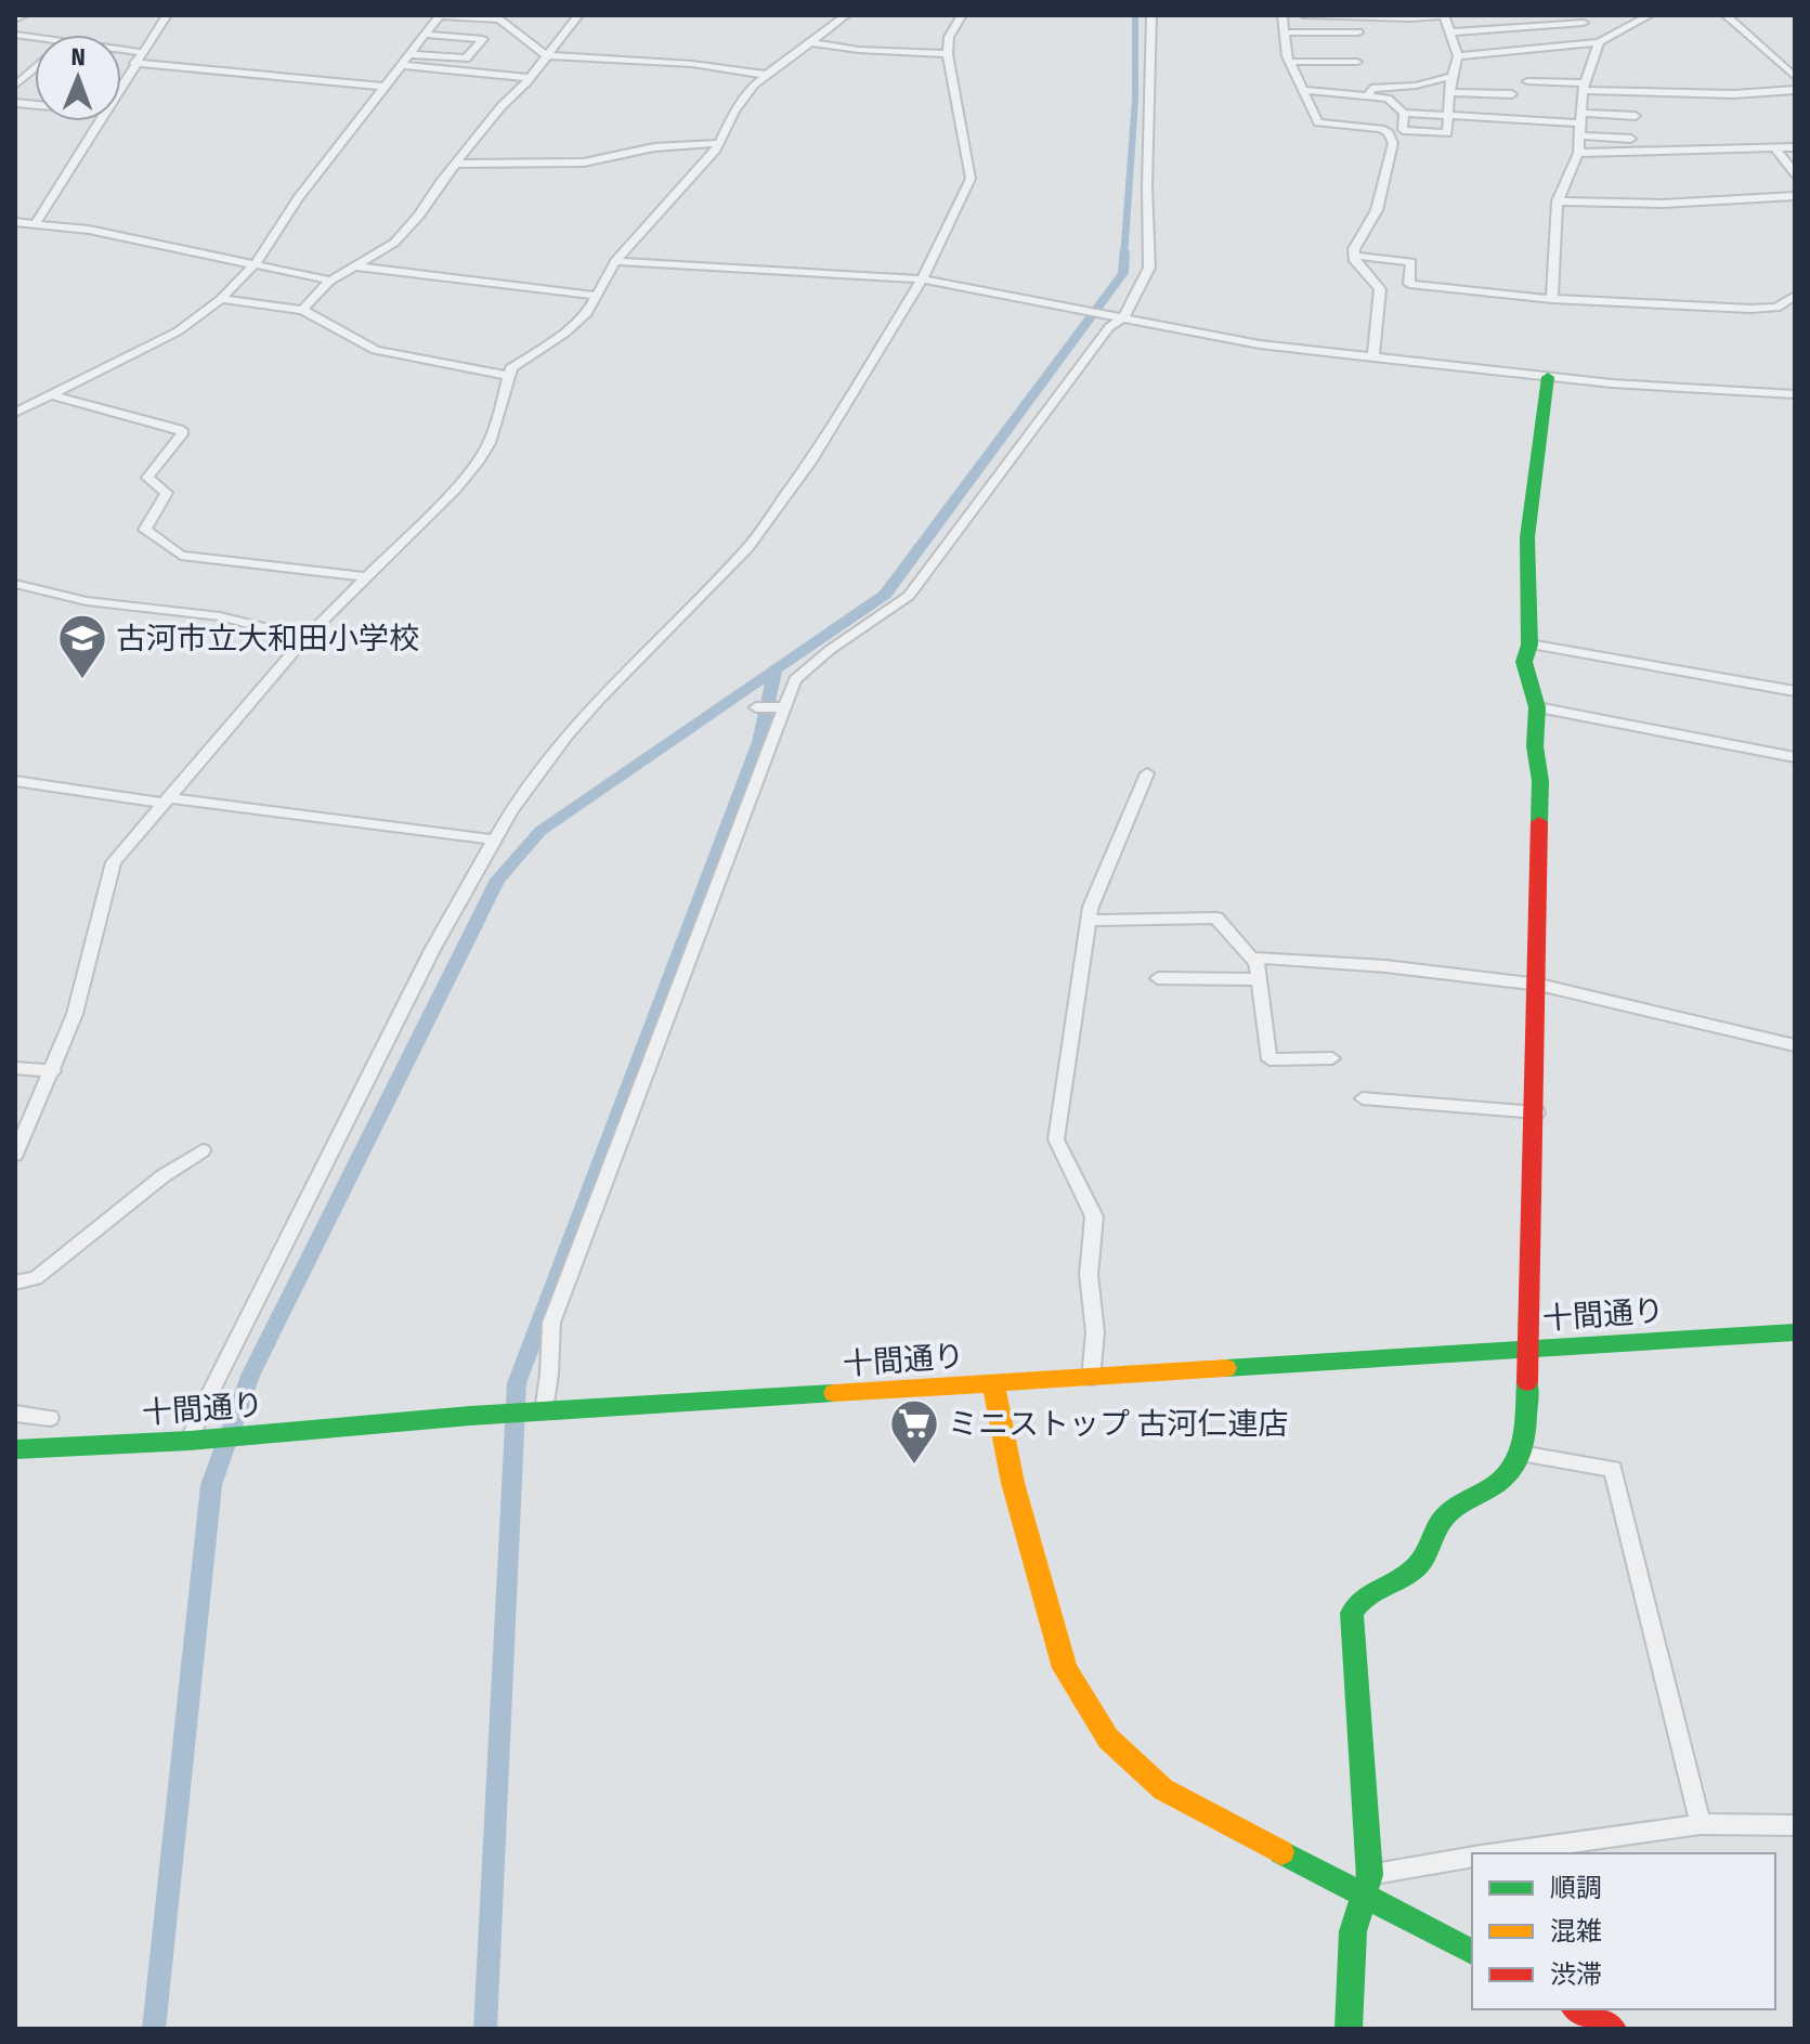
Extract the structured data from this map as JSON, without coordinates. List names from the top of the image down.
{
  "streets": {
    "street": ["十間通り"]
  },
  "places": {
    "school or university": ["古河市立大和田小学校"],
    "supermarket": ["ミニストップ 古河仁連店"]
  },
  "legend": ["順調", "混雑", "渋滞"],
  "north": "top"
}
